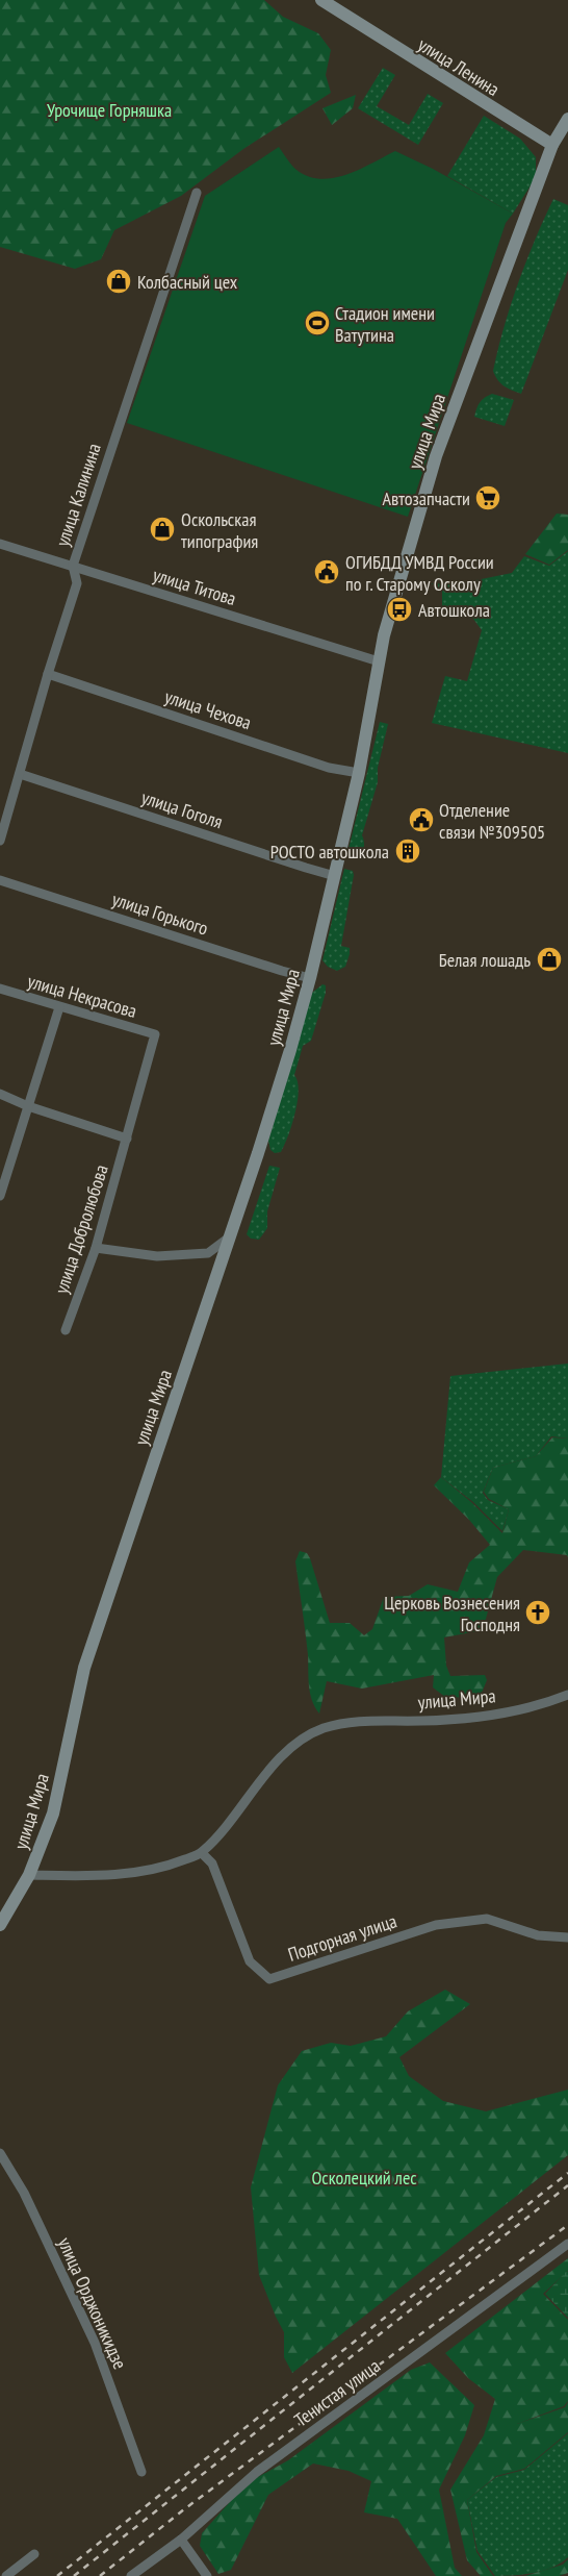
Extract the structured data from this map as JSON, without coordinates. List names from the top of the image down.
{
  "streets": {
    "main road": ["улица Ленина", "улица Мира"],
    "street": [
      "улица Калинина",
      "улица Титова",
      "улица Чехова",
      "улица Гоголя",
      "улица Горького",
      "улица Некрасова",
      "улица Добролюбова",
      "Подгорная улица",
      "улица Орджоникидзе",
      "Тенистая улица"
    ]
  },
  "crossings": [
    ["улица Ленина", "улица Мира"],
    ["улица Мира", "улица Титова"],
    ["улица Мира", "улица Чехова"],
    ["улица Мира", "улица Гоголя"],
    ["улица Мира", "улица Горького"],
    ["улица Мира", "Подгорная улица"],
    ["улица Калинина", "улица Титова"],
    ["улица Калинина", "улица Чехова"],
    ["улица Калинина", "улица Гоголя"],
    ["улица Некрасова", "улица Добролюбова"]
  ],
  "parks": ["Урочище Горняшка", "Осколецкий лес"],
  "places": {
    "shop": ["Колбасный цех", "Оскольская типография", "Белая лошадь"],
    "sports": ["Стадион имени Ватутина"],
    "supermarket": ["Автозапчасти"],
    "public building": ["ОГИБДД УМВД России по г. Старому Осколу", "Отделение связи №309505"],
    "bus stop": ["Автошкола"],
    "building": ["РОСТО автошкола"],
    "church": ["Церковь Вознесения Господня"]
  }
}
